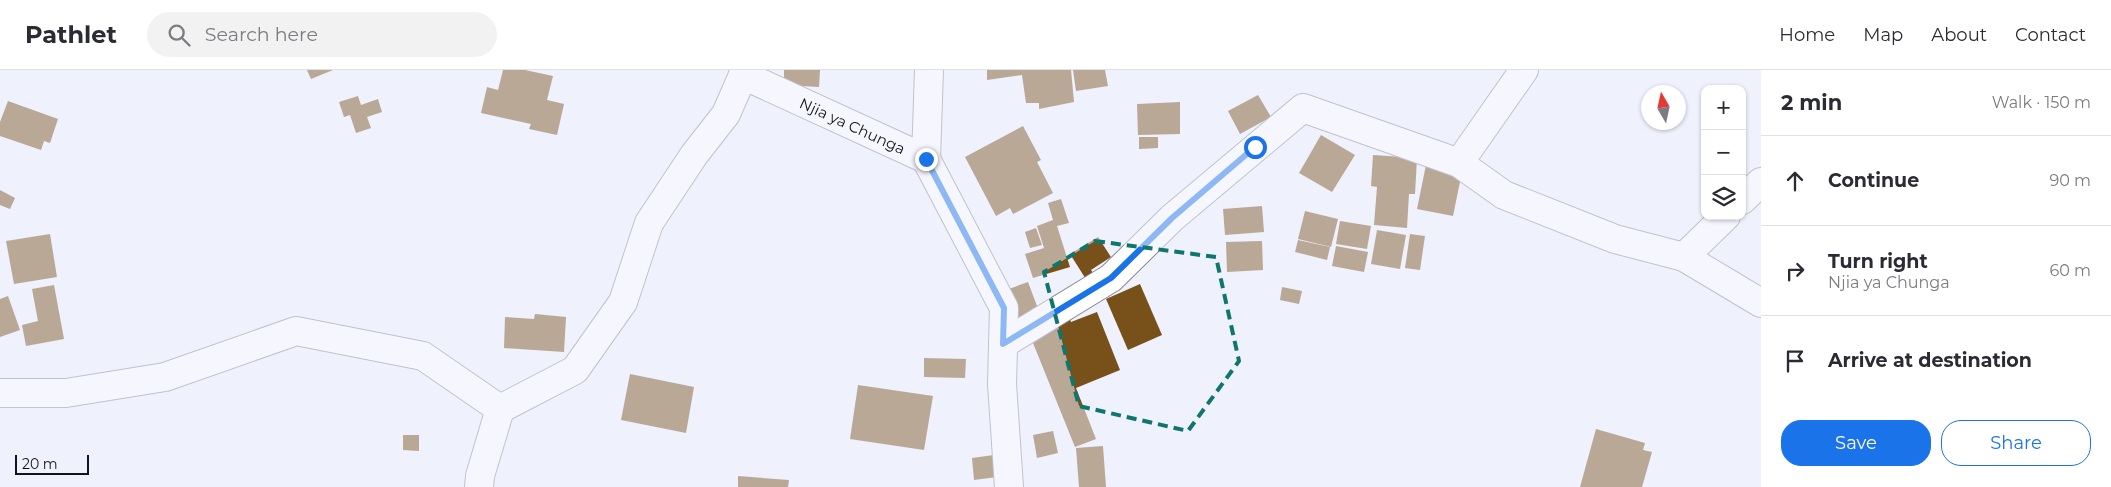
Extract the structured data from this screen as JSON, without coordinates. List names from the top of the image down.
{
  "streets": {
    "street": ["Njia ya Chunga"]
  },
  "scale_bar": "20 m",
  "north": "top",
  "page": {
    "header": "Pathlet",
    "search": "Search here",
    "nav": [
      "Home",
      "Map",
      "About",
      "Contact"
    ],
    "heading": ["2 min", "Walk · 150 m"],
    "map_buttons": ["+", "−"],
    "list": [
      ["Continue", "90 m"],
      ["Turn right", "Njia ya Chunga", "60 m"],
      "Arrive at destination"
    ],
    "buttons": ["Save", "Share"],
    "scale": "20 m"
  }
}
